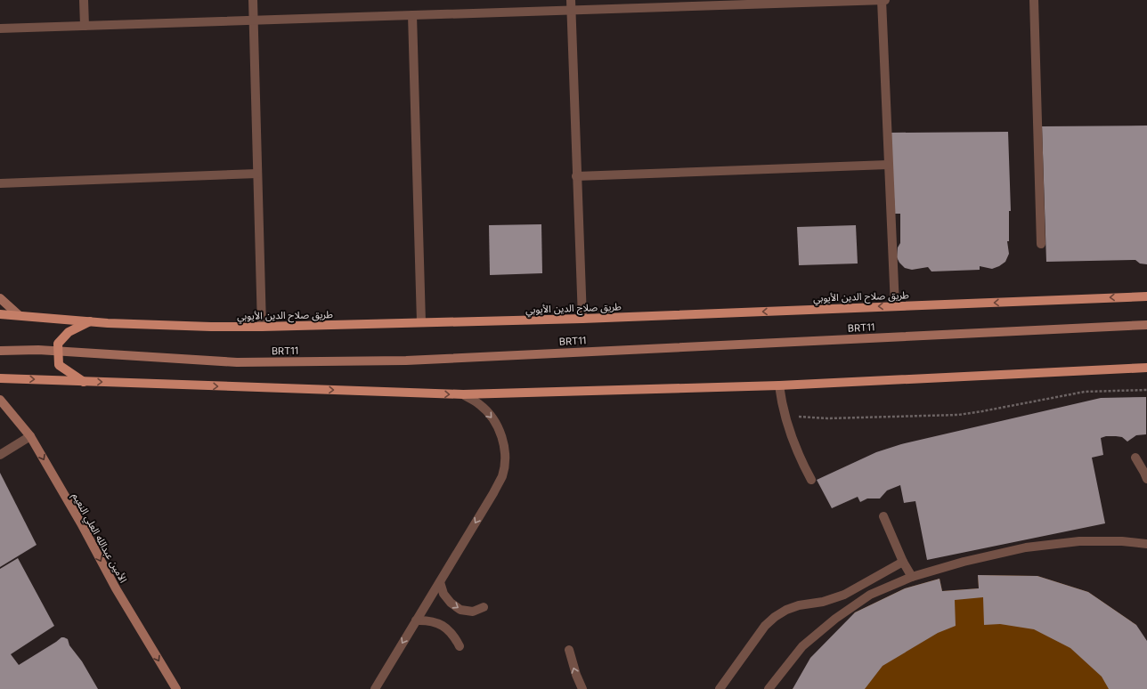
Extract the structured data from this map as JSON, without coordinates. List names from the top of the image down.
{
  "streets": {
    "main road": ["طريق صلاح الدين الأيوبي", "BRT11", "الأمين عبدالله العلي النعيم"]
  },
  "one_way": ["الأمين عبدالله العلي النعيم"]
}
